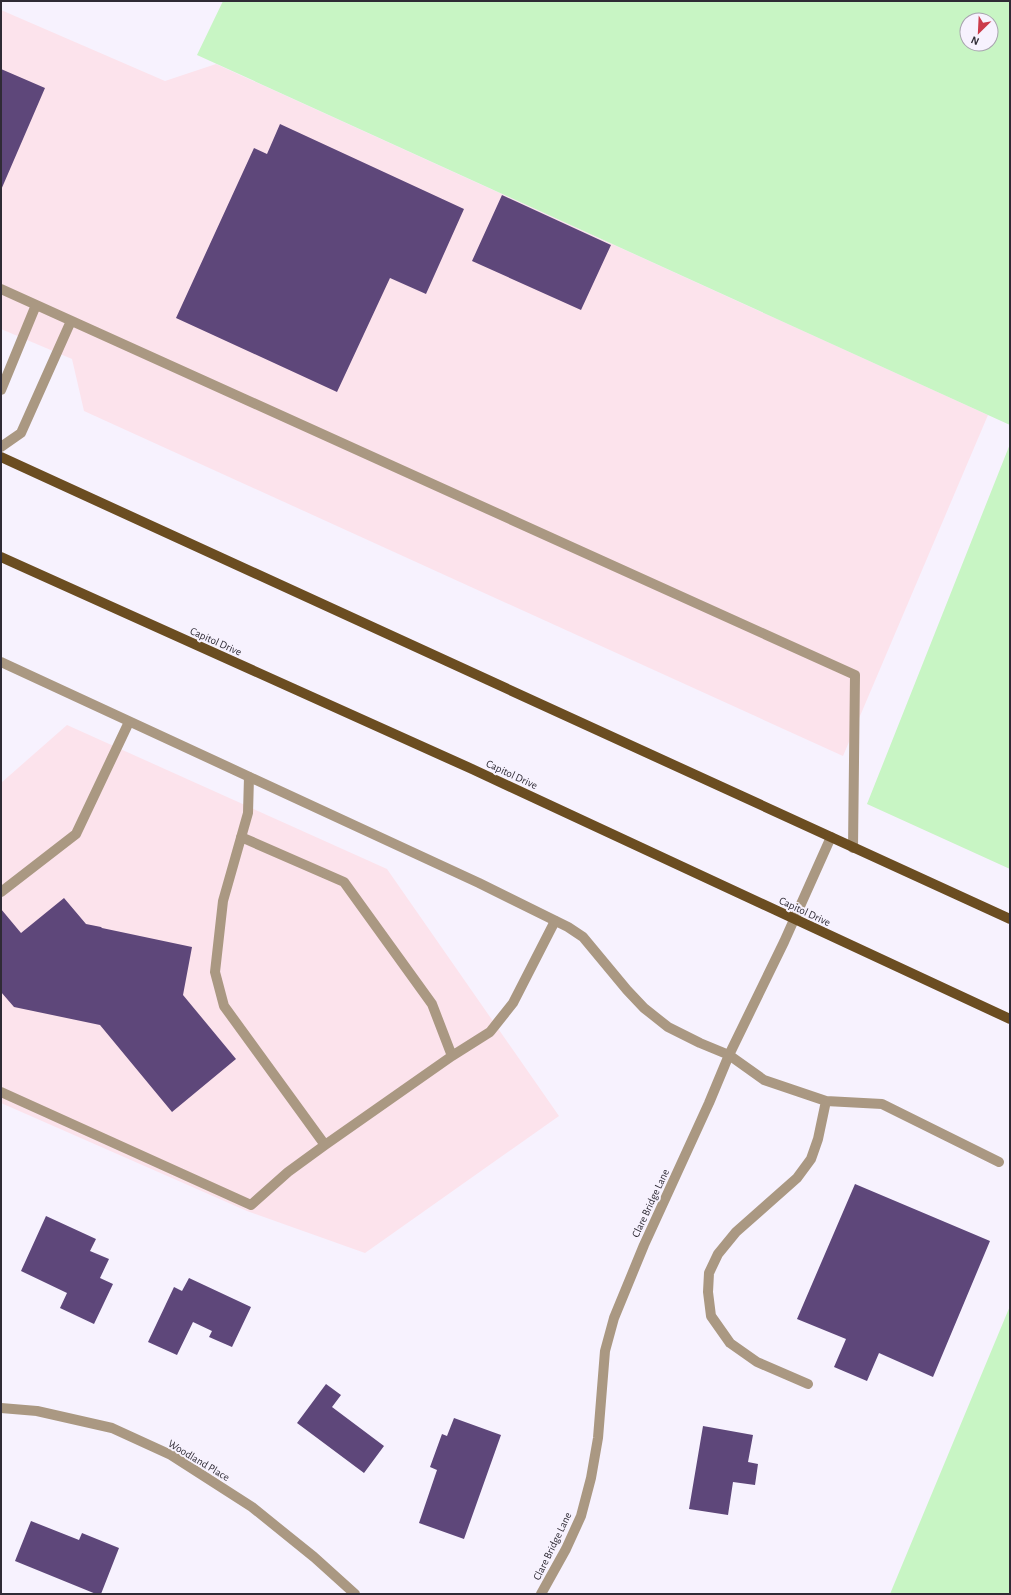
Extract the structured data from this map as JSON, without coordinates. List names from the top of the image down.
{
  "streets": {
    "main road": ["Capitol Drive"],
    "street": ["Clare Bridge Lane", "Woodland Place"]
  },
  "crossings": [
    ["Capitol Drive", "Clare Bridge Lane"]
  ],
  "north": "bottom left"
}
